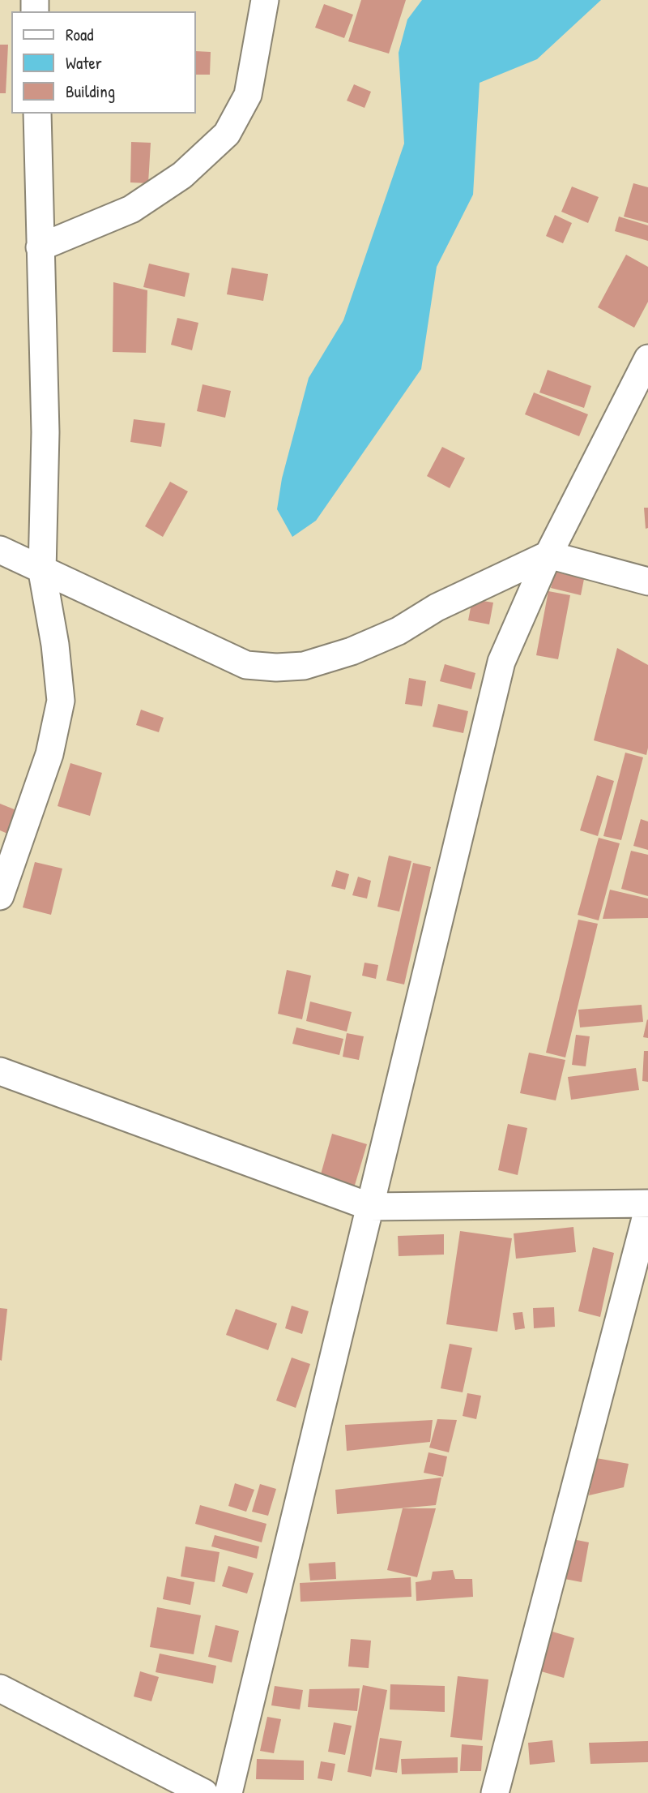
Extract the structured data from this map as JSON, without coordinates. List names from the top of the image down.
{
  "legend": ["Road", "Water", "Building"]
}
